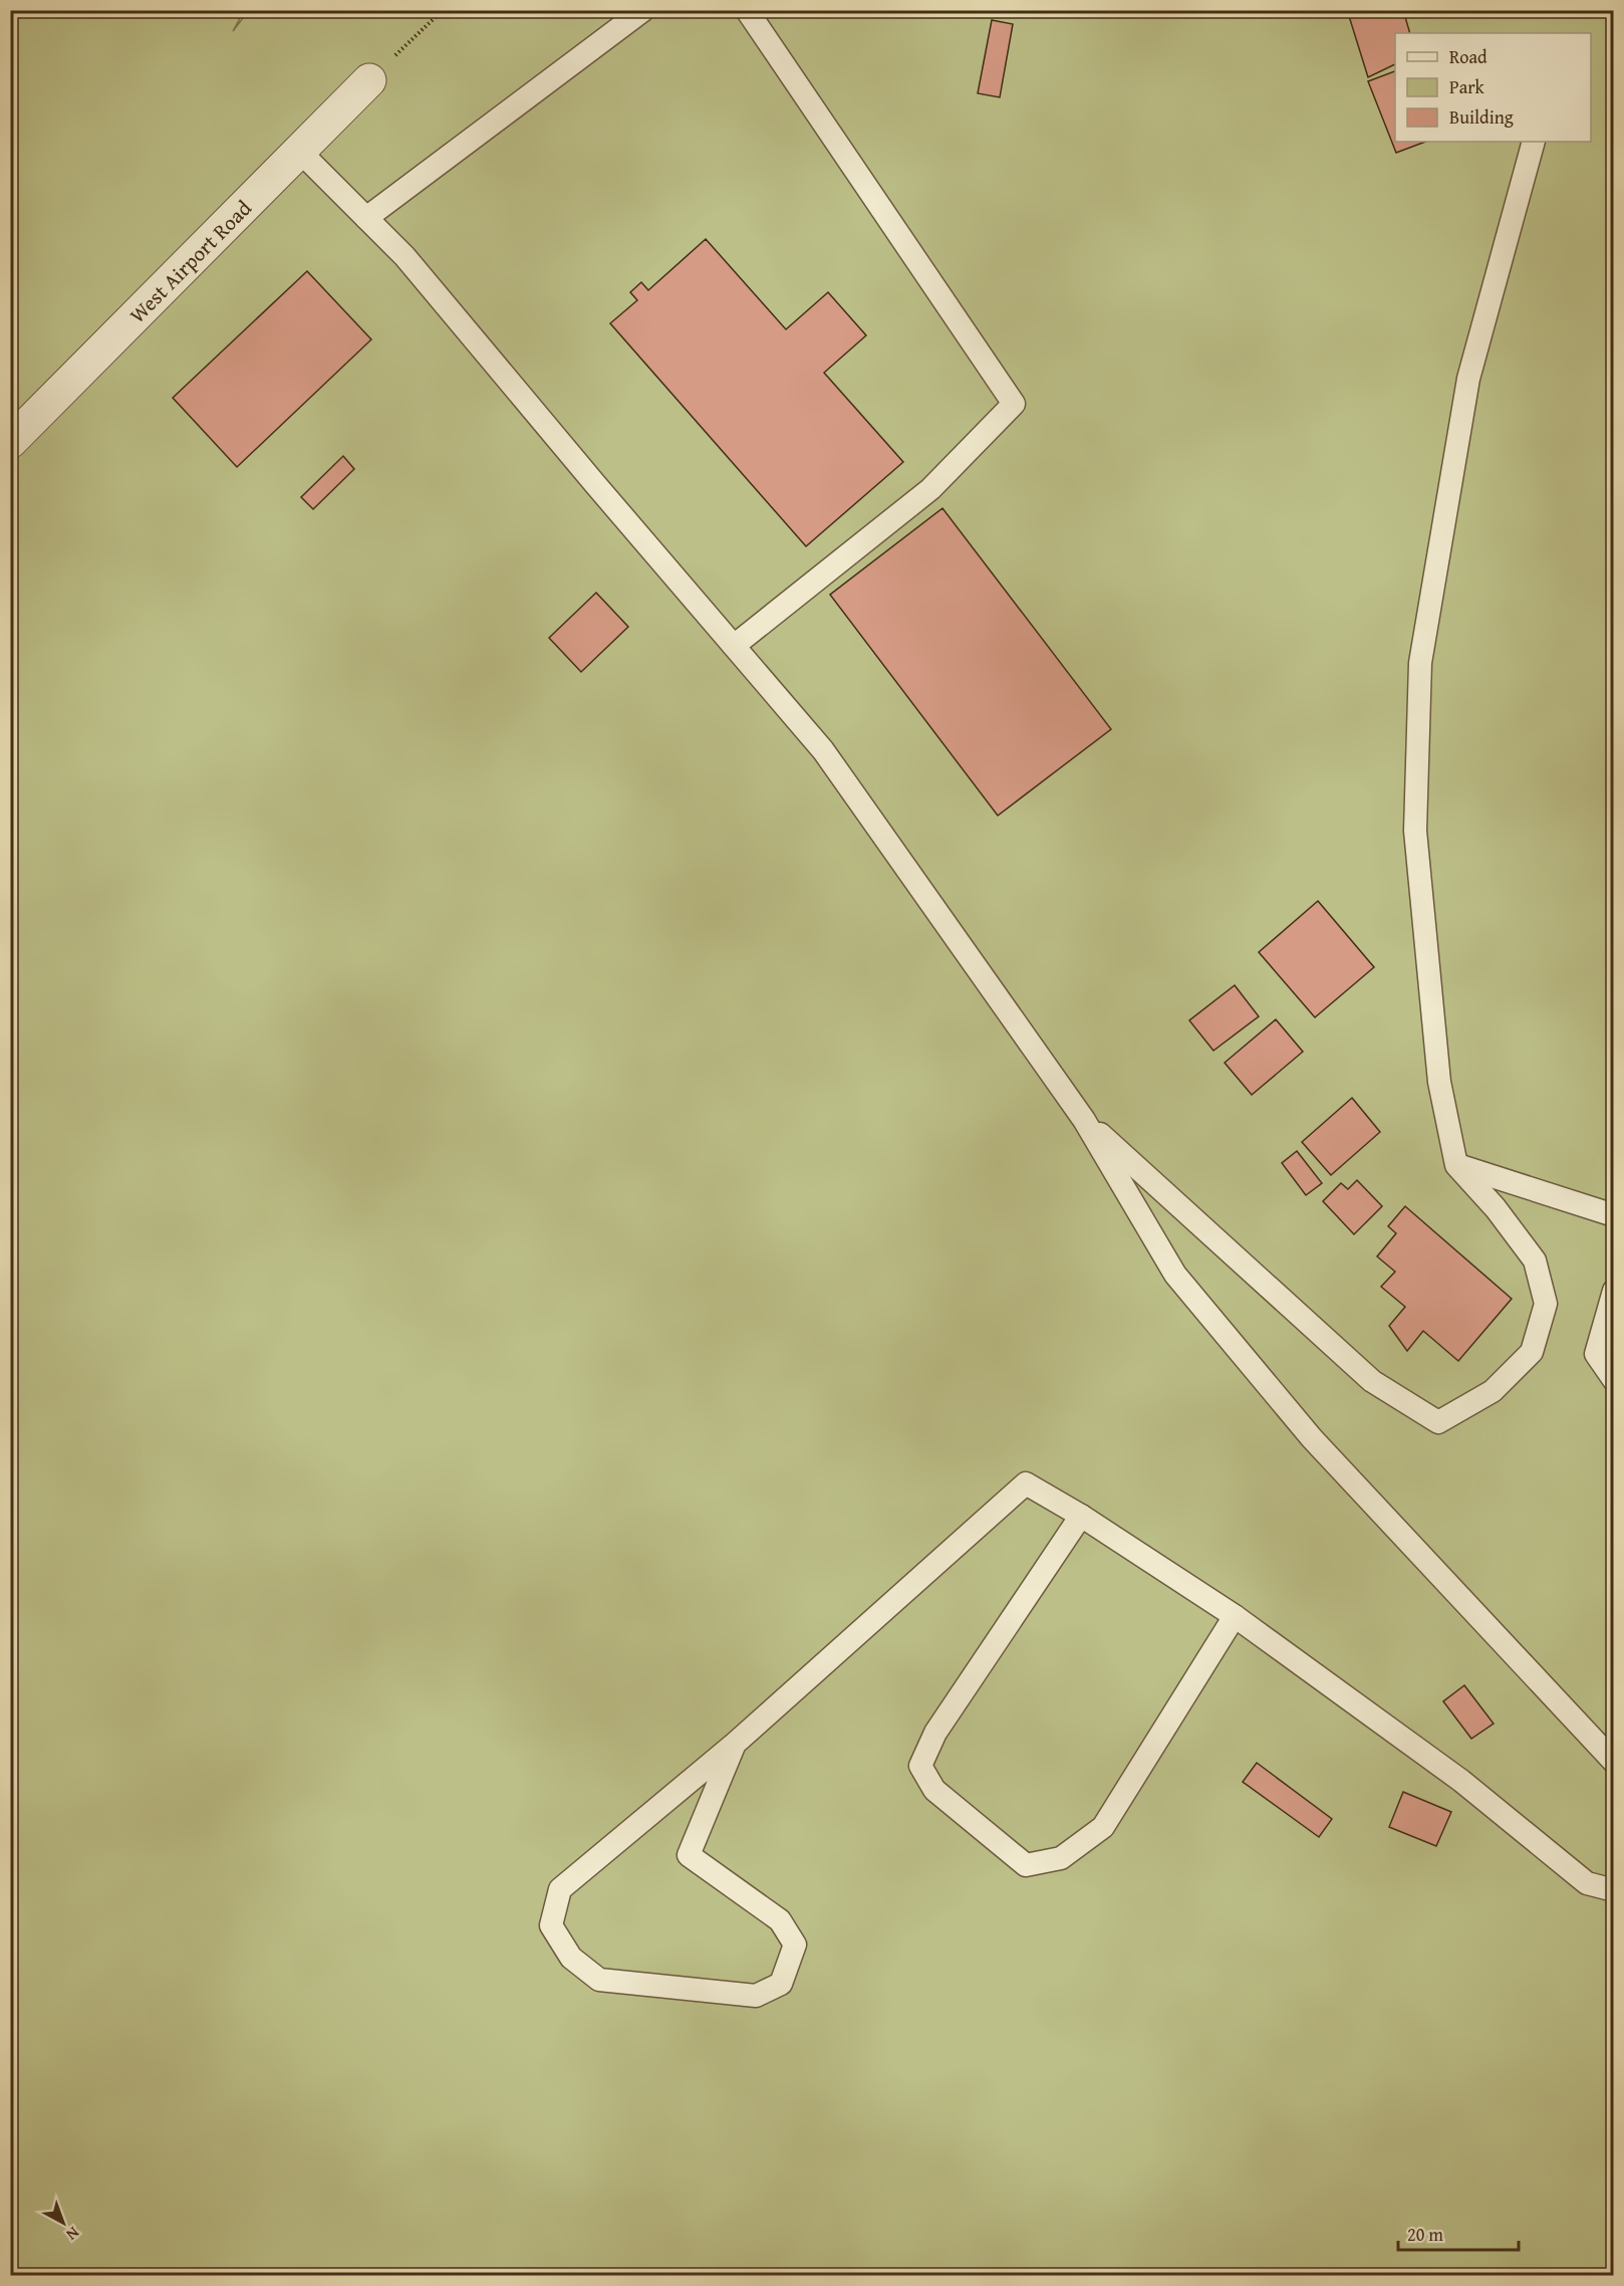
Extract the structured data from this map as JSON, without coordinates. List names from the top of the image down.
{
  "streets": {
    "street": ["West Airport Road"]
  },
  "legend": ["Road", "Park", "Building"],
  "scale_bar": "20 m",
  "north": "bottom right"
}
